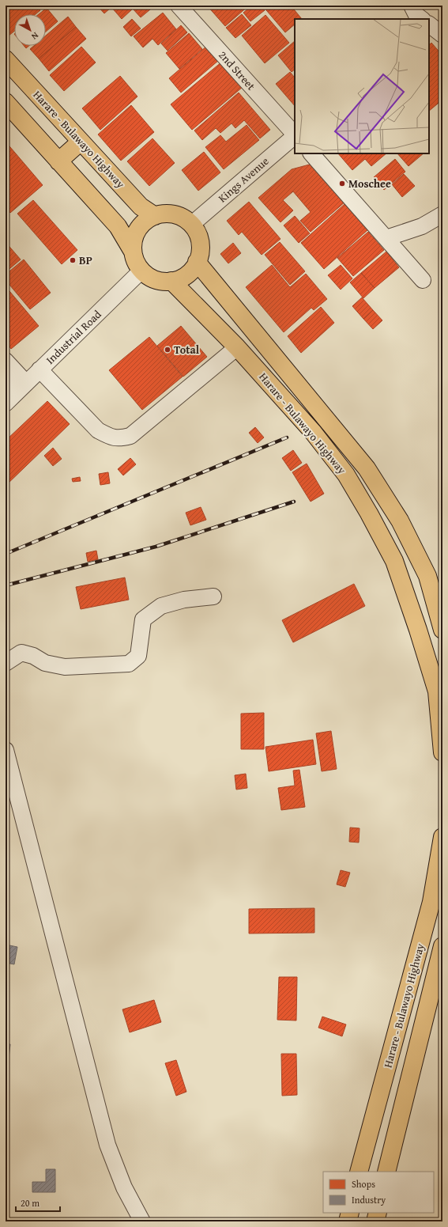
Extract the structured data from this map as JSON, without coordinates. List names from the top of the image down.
{
  "streets": {
    "highway": ["Harare - Bulawayo Highway"],
    "street": ["2nd Street", "Kings Avenue", "Industrial Road"]
  },
  "crossings": [
    ["Harare - Bulawayo Highway", "Kings Avenue"],
    ["Harare - Bulawayo Highway", "Industrial Road"],
    ["Kings Avenue", "Industrial Road"]
  ],
  "places": ["Moschee", "BP", "Total"],
  "legend": ["Shops", "Industry"],
  "scale_bar": "20 m",
  "north": "bottom right"
}
